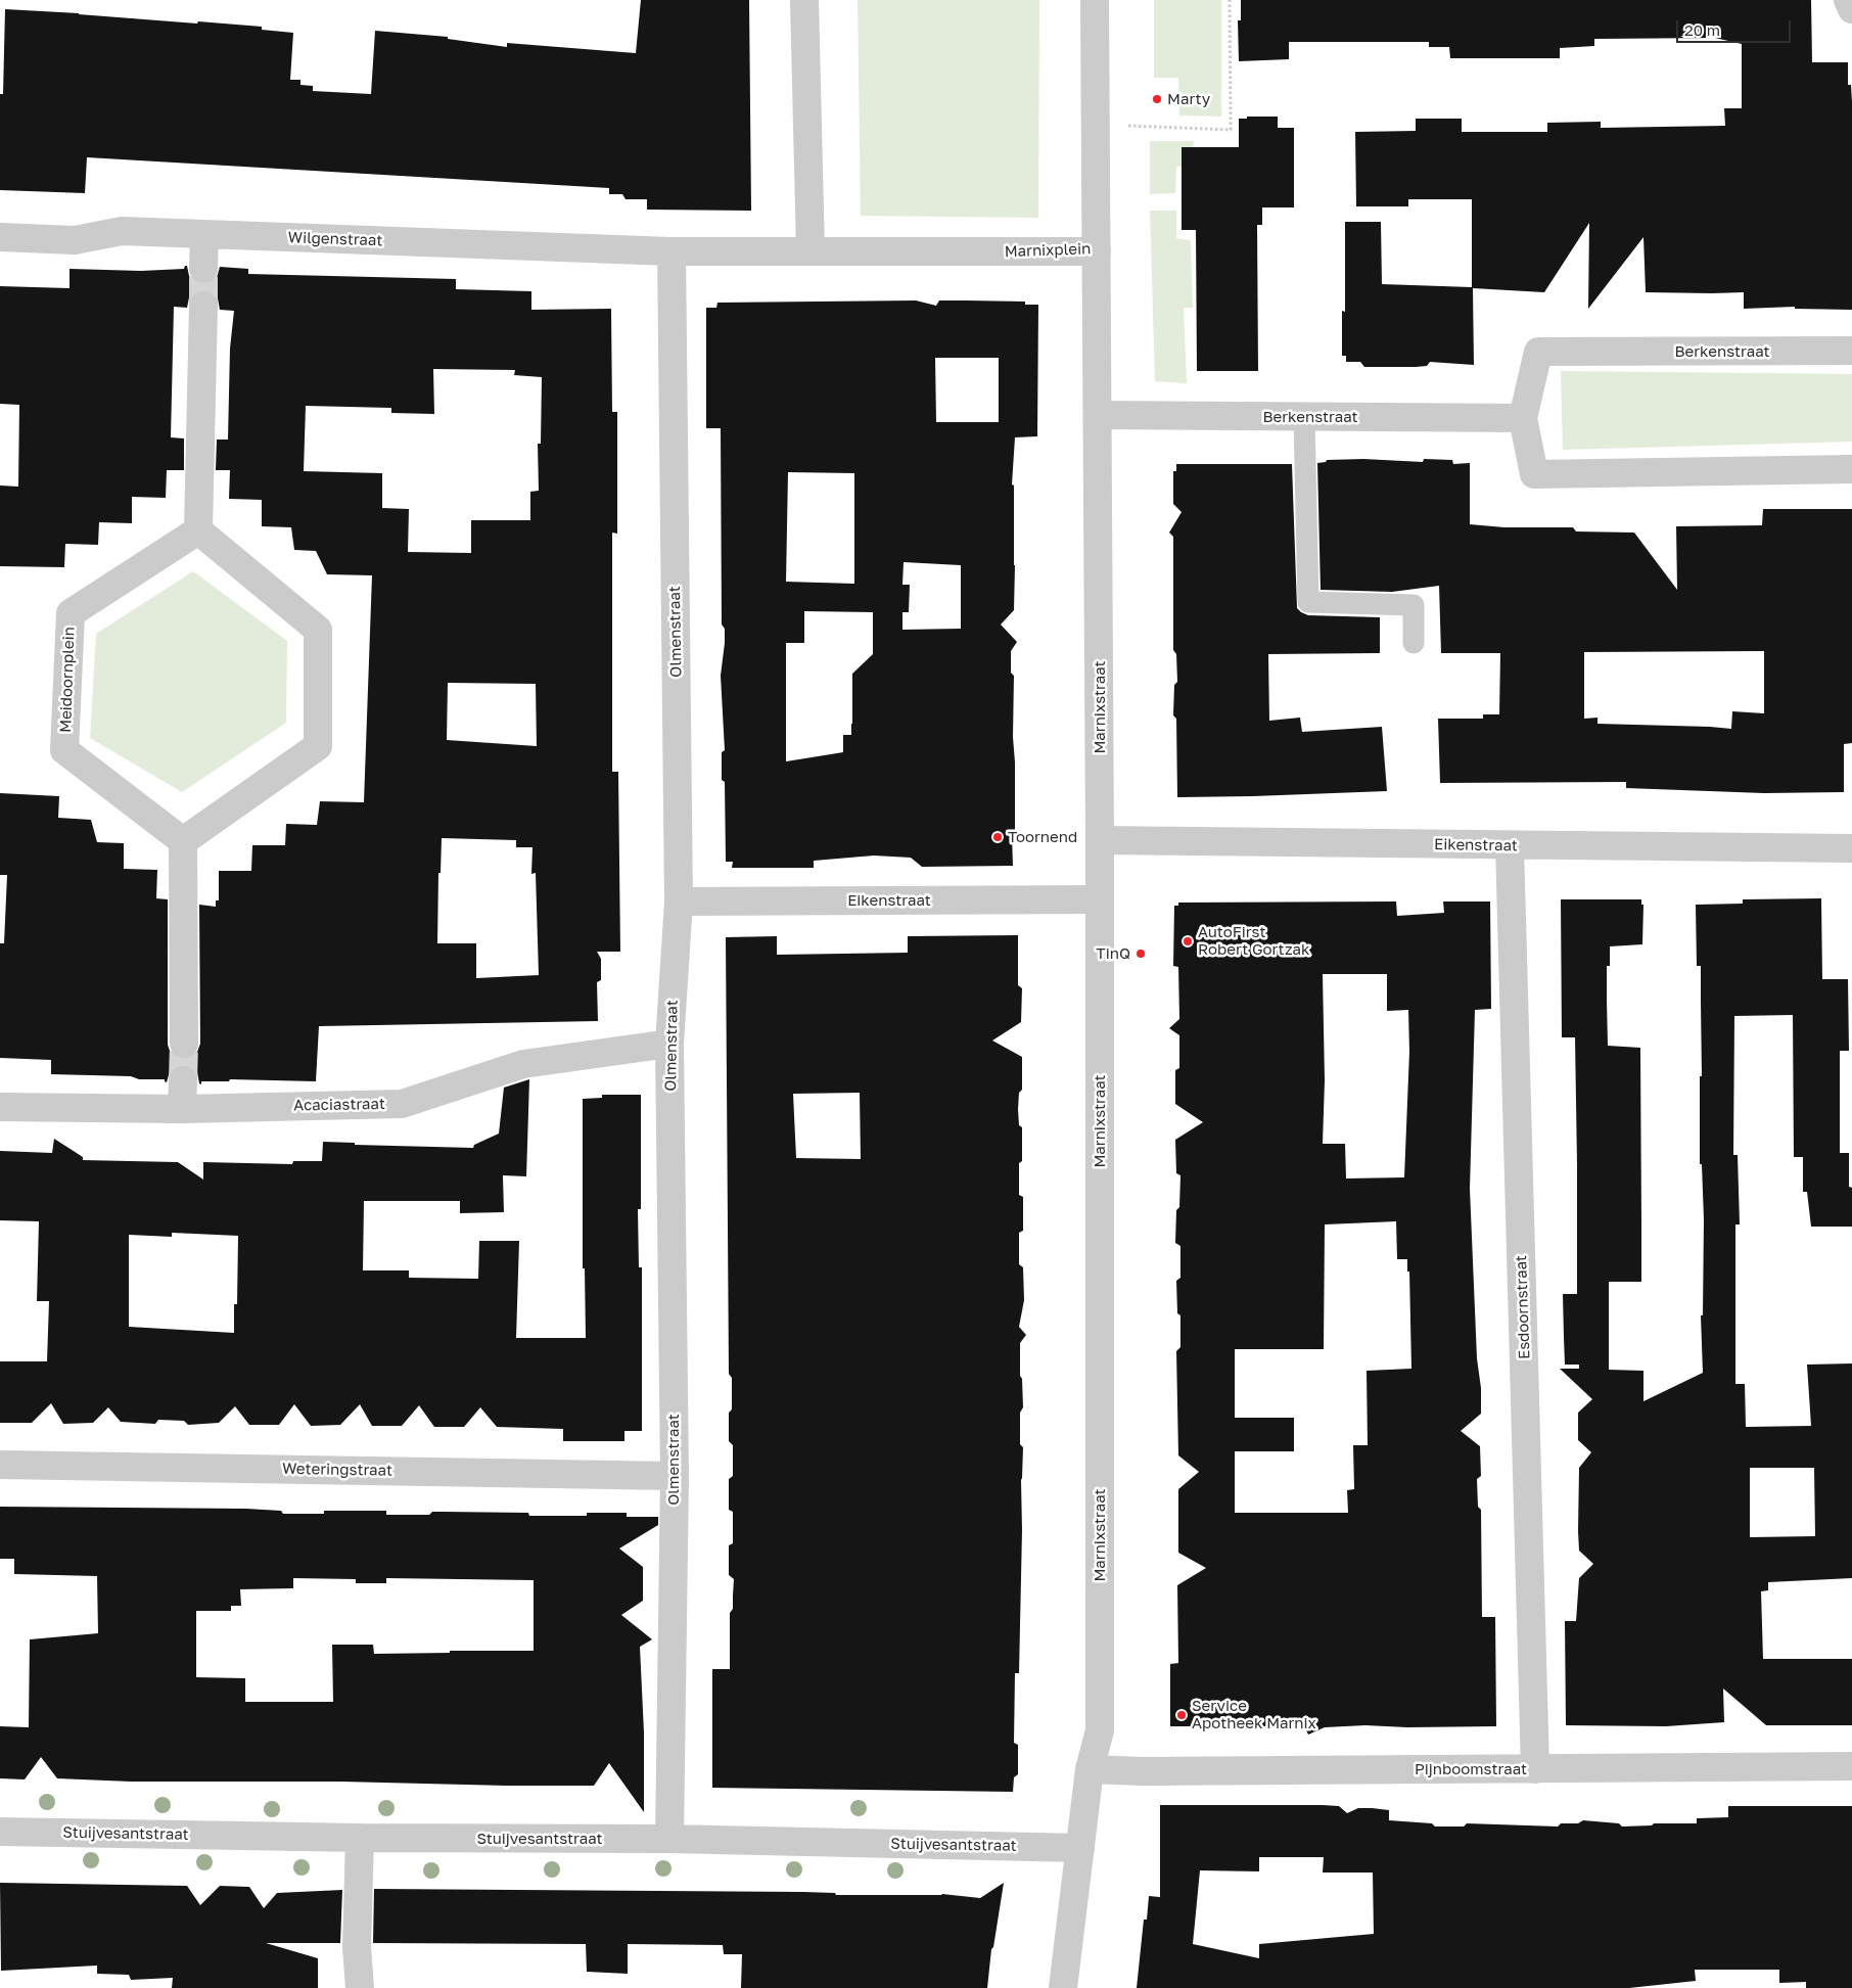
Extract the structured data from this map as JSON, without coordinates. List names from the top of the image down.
{
  "streets": {
    "street": [
      "Wilgenstraat",
      "Marnixplein",
      "Berkenstraat",
      "Olmenstraat",
      "Meidoornplein",
      "Marnixstraat",
      "Eikenstraat",
      "Acaciastraat",
      "Esdoornstraat",
      "Weteringstraat",
      "Pijnboomstraat",
      "Stuijvesantstraat"
    ]
  },
  "crossings": [
    ["Wilgenstraat", "Marnixplein"],
    ["Wilgenstraat", "Olmenstraat"],
    ["Marnixplein", "Olmenstraat"],
    ["Marnixplein", "Marnixstraat"],
    ["Berkenstraat", "Marnixstraat"],
    ["Olmenstraat", "Eikenstraat"],
    ["Olmenstraat", "Acaciastraat"],
    ["Olmenstraat", "Weteringstraat"],
    ["Olmenstraat", "Stuijvesantstraat"],
    ["Marnixstraat", "Eikenstraat"],
    ["Marnixstraat", "Pijnboomstraat"],
    ["Marnixstraat", "Stuijvesantstraat"],
    ["Eikenstraat", "Esdoornstraat"],
    ["Esdoornstraat", "Pijnboomstraat"]
  ],
  "places": [
    "Marty",
    "Toornend",
    "AutoFirst Robert Gortzak",
    "TinQ",
    "Service Apotheek Marnix"
  ],
  "scale_bar": "20 m"
}
